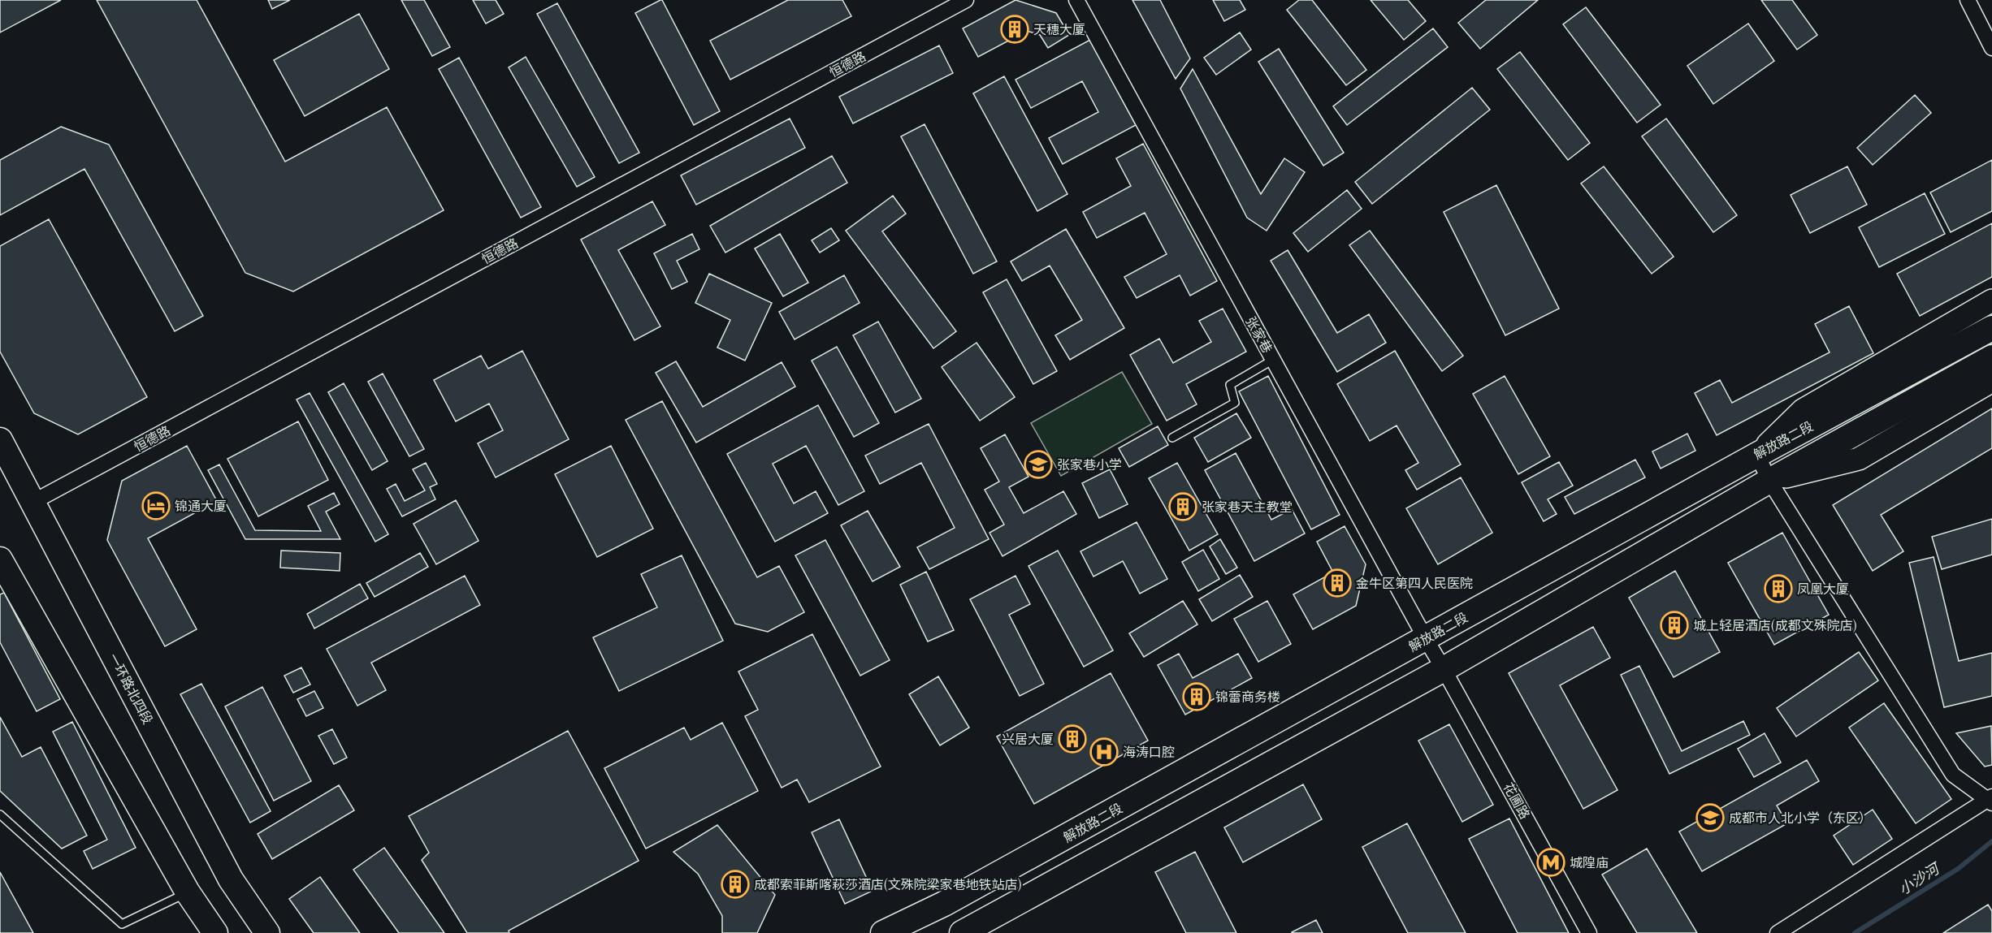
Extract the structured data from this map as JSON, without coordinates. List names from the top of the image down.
{
  "streets": {
    "main road": ["解放路二段", "一环路北四段"],
    "street": ["恒德路", "张家巷", "花圃路"]
  },
  "crossings": [
    ["恒德路", "一环路北四段"],
    ["张家巷", "解放路二段"],
    ["张家巷", "花圃路"]
  ],
  "water": ["小沙河"],
  "places": {
    "building": [
      "天穗大厦",
      "张家巷天主教堂",
      "金牛区第四人民医院",
      "凤凰大厦",
      "城上轻居酒店(成都文殊院店)",
      "锦蕾商务楼",
      "兴居大厦",
      "成都索菲斯喀萩莎酒店(文殊院梁家巷地铁站店)"
    ],
    "school or university": ["张家巷小学", "成都市人北小学（东区）"],
    "hotel": ["锦通大厦"],
    "hospital": ["海涛口腔"],
    "metro station": ["城隍庙"]
  }
}
